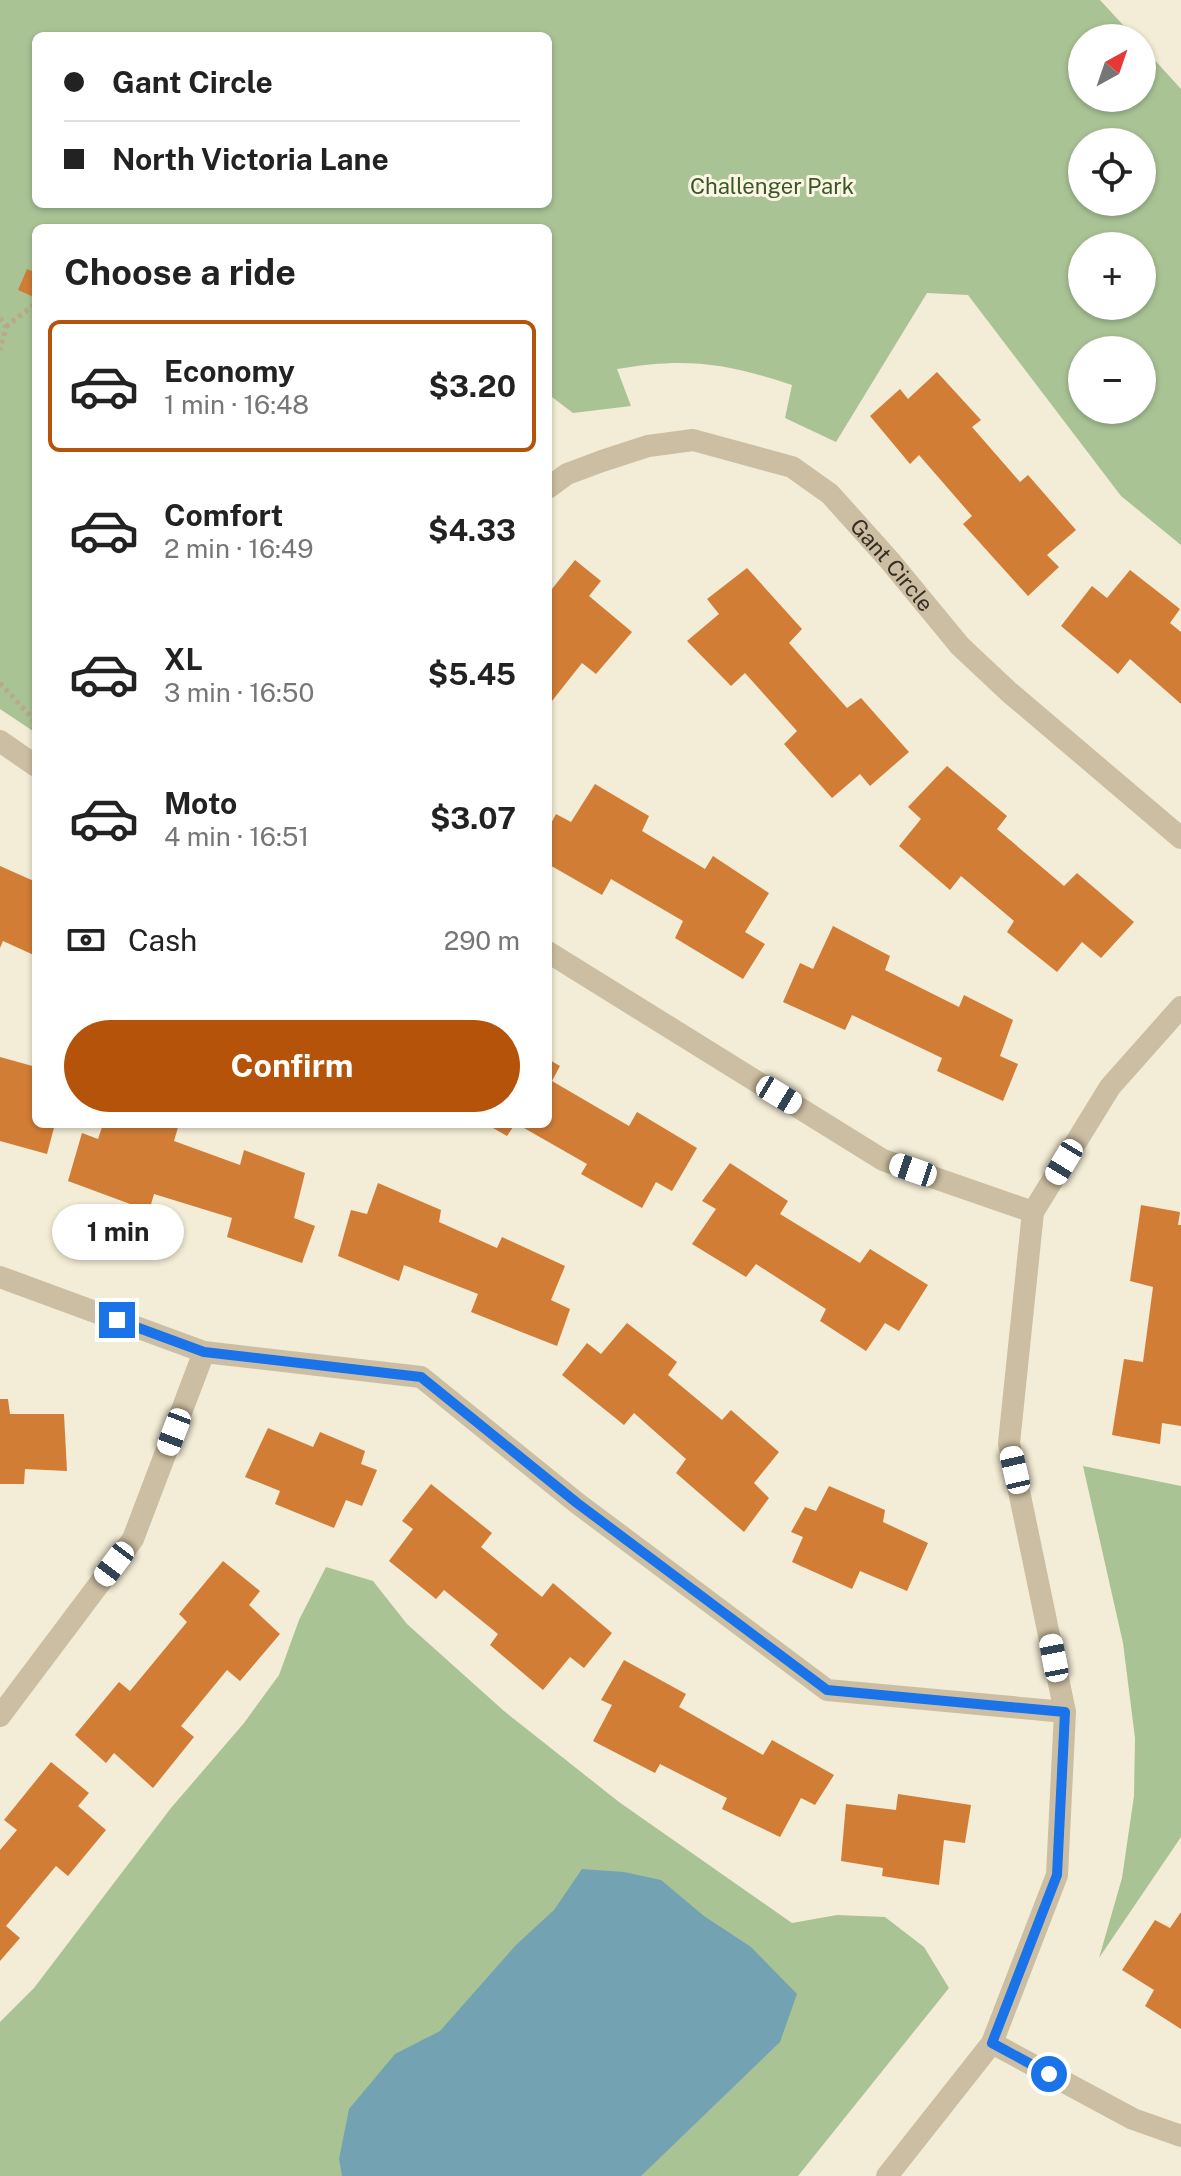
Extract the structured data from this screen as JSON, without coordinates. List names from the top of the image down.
{
  "streets": {
    "street": ["Gant Circle"]
  },
  "parks": ["Challenger Park"],
  "north": "top right",
  "page": {
    "map_buttons": ["+", "−"],
    "banner": ["Gant Circle", "North Victoria Lane"],
    "heading": "Choose a ride",
    "list": [
      {
        "name": "Economy",
        "note": "1 min · 16:48",
        "value": "$3.20"
      },
      {
        "name": "Comfort",
        "note": "2 min · 16:49",
        "value": "$4.33"
      },
      {
        "name": "XL",
        "note": "3 min · 16:50",
        "value": "$5.45"
      },
      {
        "name": "Moto",
        "note": "4 min · 16:51",
        "value": "$3.07"
      }
    ],
    "pay": ["Cash", "290 m"],
    "buttons": "Confirm",
    "bubble": "1 min"
  }
}
